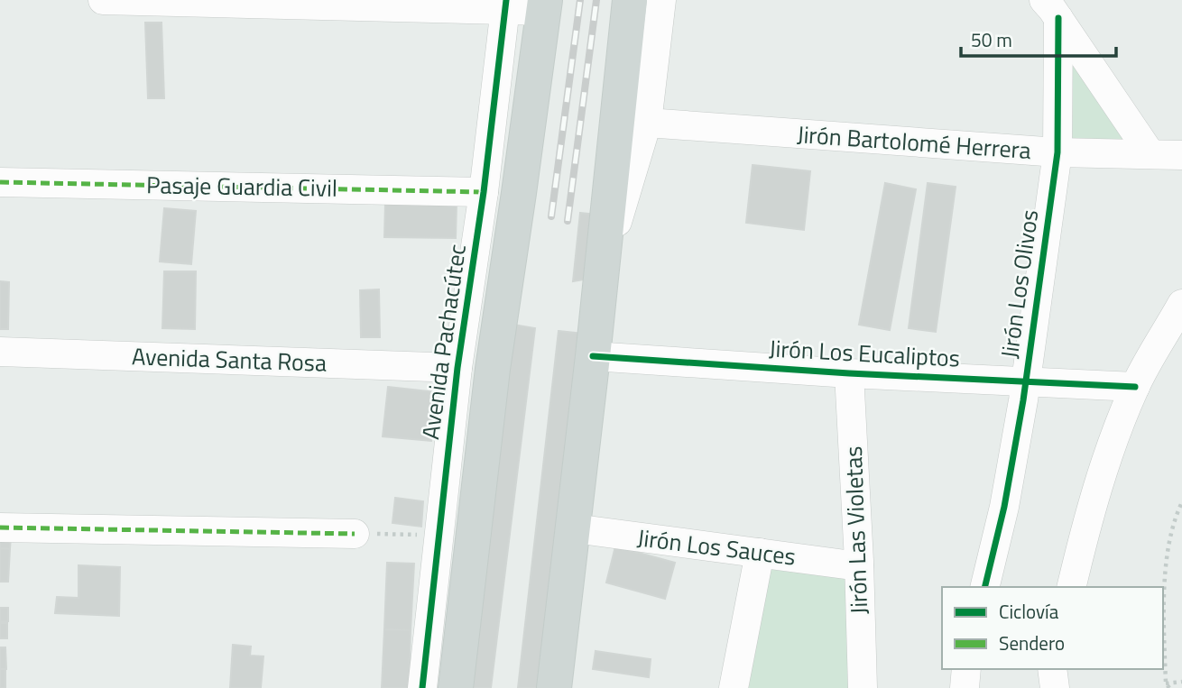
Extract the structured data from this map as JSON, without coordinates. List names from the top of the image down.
{
  "streets": {
    "street": [
      "Jirón Bartolomé Herrera",
      "Pasaje Guardia Civil",
      "Jirón Los Olivos",
      "Avenida Pachacútec",
      "Jirón Los Eucaliptos",
      "Avenida Santa Rosa",
      "Jirón Las Violetas",
      "Jirón Los Sauces"
    ]
  },
  "crossings": [
    ["Jirón Bartolomé Herrera", "Jirón Los Olivos"],
    ["Pasaje Guardia Civil", "Avenida Pachacútec"],
    ["Jirón Los Olivos", "Jirón Los Eucaliptos"],
    ["Avenida Pachacútec", "Avenida Santa Rosa"],
    ["Jirón Los Eucaliptos", "Jirón Las Violetas"],
    ["Jirón Las Violetas", "Jirón Los Sauces"]
  ],
  "legend": ["Ciclovía", "Sendero"],
  "scale_bar": "50 m"
}
